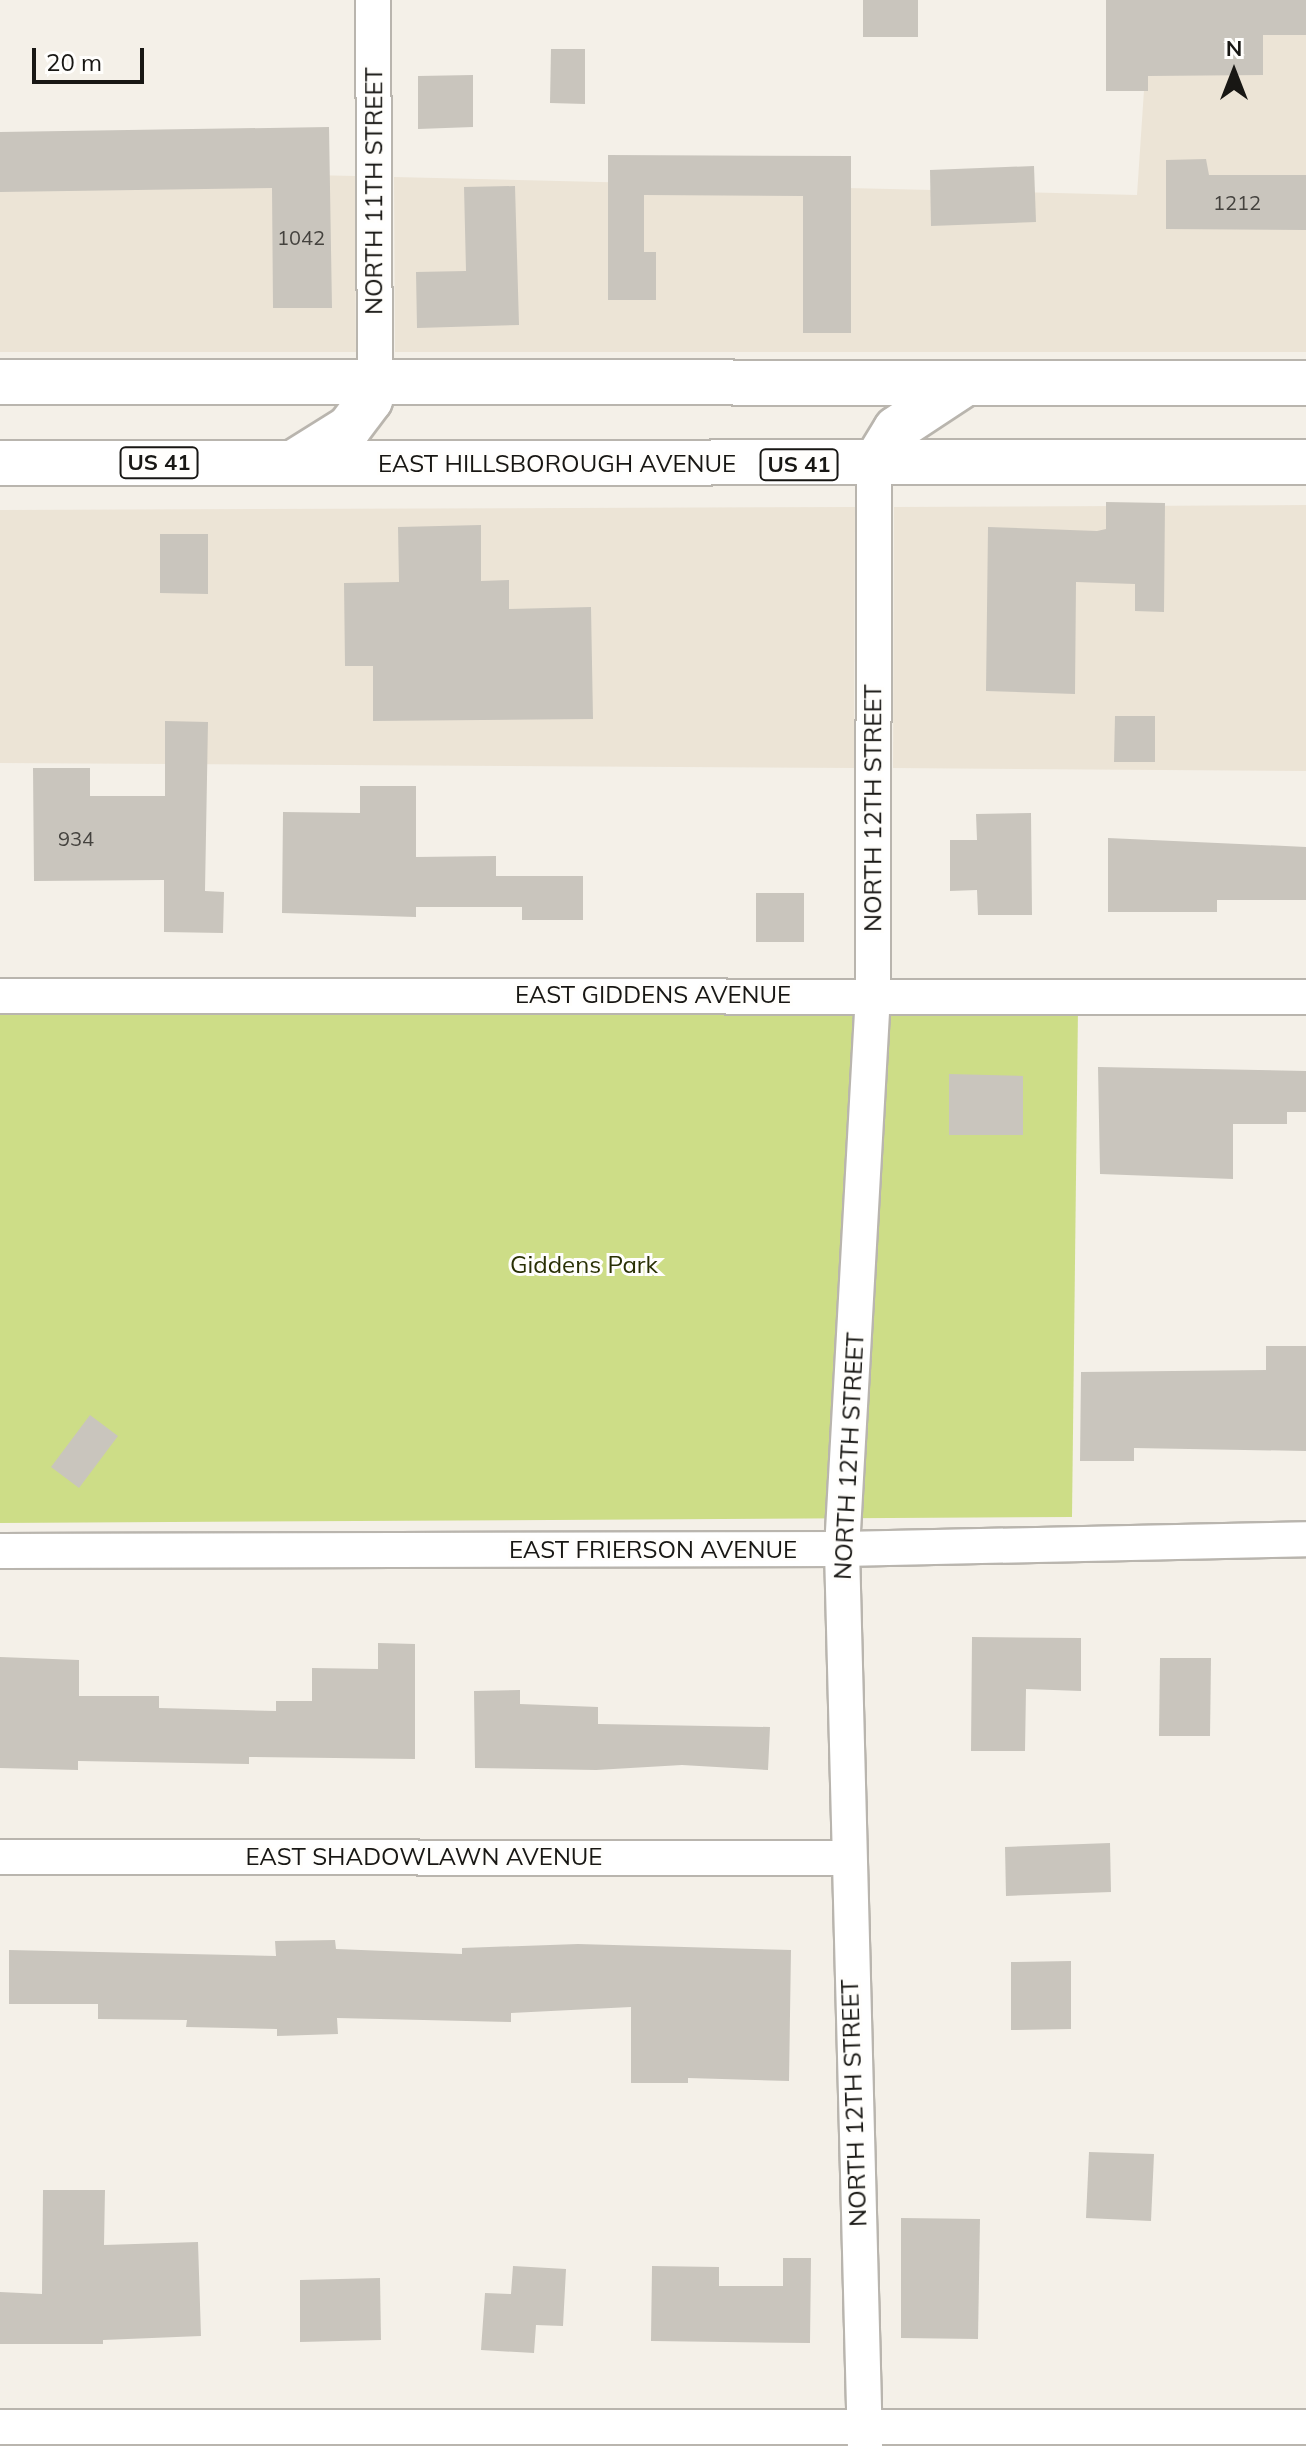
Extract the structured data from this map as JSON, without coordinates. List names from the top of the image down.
{
  "streets": {
    "main road": ["US 41", "EAST HILLSBOROUGH AVENUE"],
    "street": [
      "NORTH 11TH STREET",
      "NORTH 12TH STREET",
      "EAST GIDDENS AVENUE",
      "EAST FRIERSON AVENUE",
      "EAST SHADOWLAWN AVENUE"
    ]
  },
  "crossings": [
    ["EAST HILLSBOROUGH AVENUE", "NORTH 12TH STREET"],
    ["NORTH 12TH STREET", "EAST GIDDENS AVENUE"],
    ["NORTH 12TH STREET", "EAST FRIERSON AVENUE"],
    ["NORTH 12TH STREET", "EAST SHADOWLAWN AVENUE"]
  ],
  "parks": ["Giddens Park"],
  "house_numbers": ["1212", "1042", "934"],
  "scale_bar": "20 m",
  "north": "top"
}
